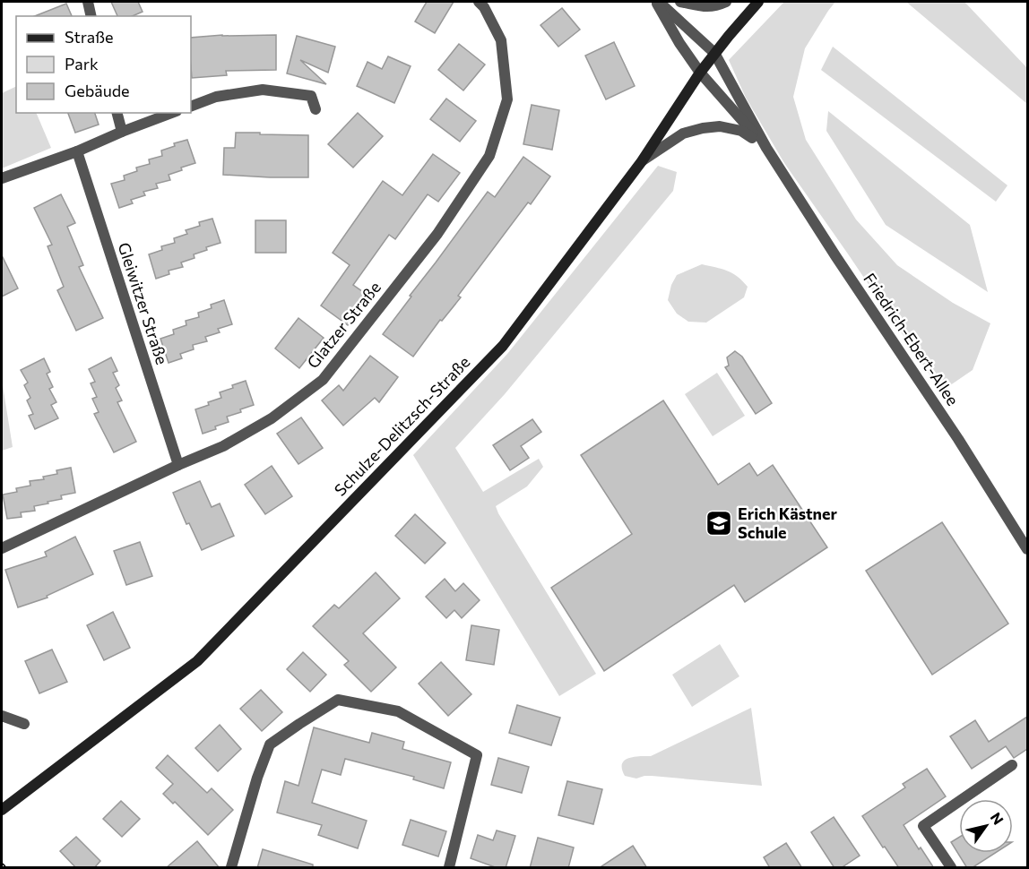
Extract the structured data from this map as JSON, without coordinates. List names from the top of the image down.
{
  "streets": {
    "main road": ["Schulze-Delitzsch-Straße"],
    "street": ["Gleiwitzer Straße", "Glatzer Straße", "Friedrich-Ebert-Allee"]
  },
  "crossings": [
    ["Gleiwitzer Straße", "Glatzer Straße"]
  ],
  "places": {
    "school or university": ["Erich Kästner Schule"]
  },
  "legend": ["Straße", "Park", "Gebäude"],
  "north": "top right"
}
